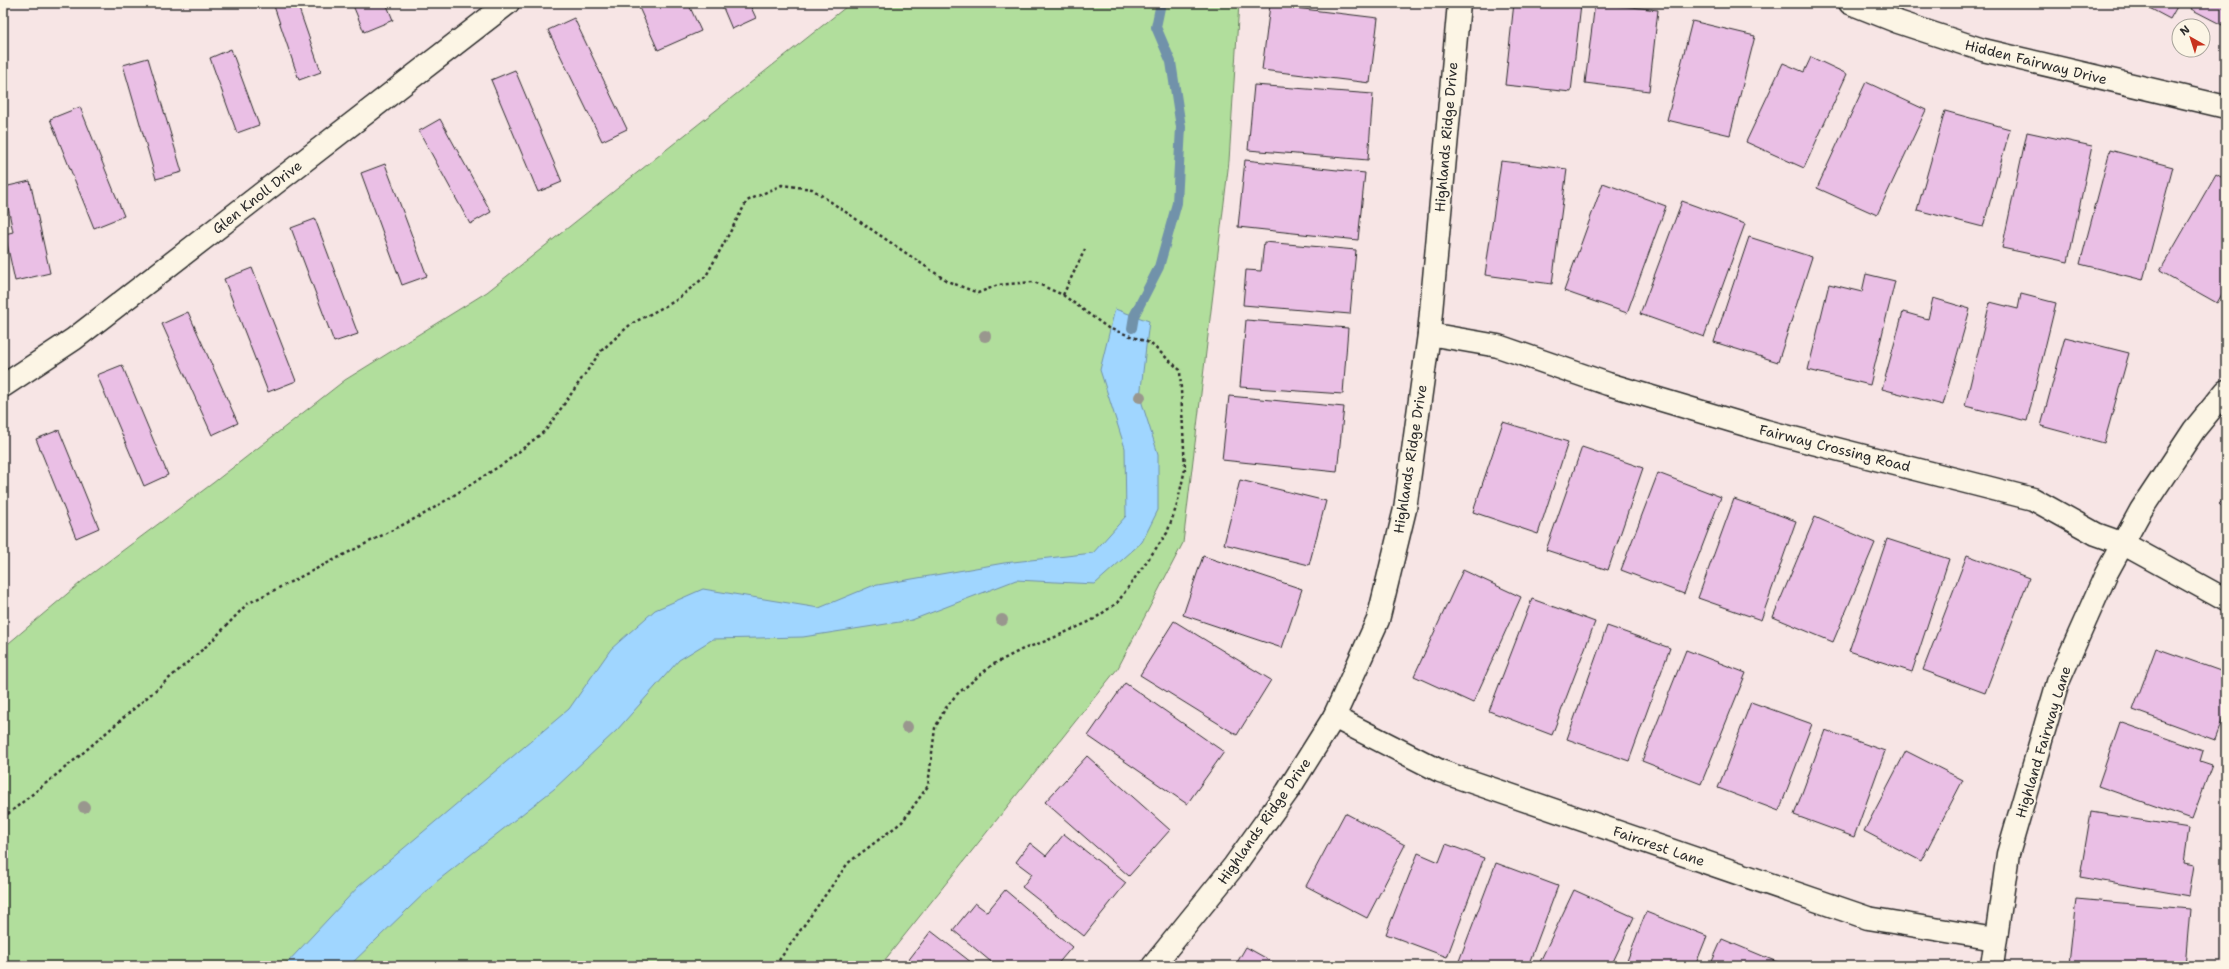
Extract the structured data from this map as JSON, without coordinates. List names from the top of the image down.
{
  "streets": {
    "street": [
      "Hidden Fairway Drive",
      "Highlands Ridge Drive",
      "Glen Knoll Drive",
      "Fairway Crossing Road",
      "Highland Fairway Lane",
      "Faircrest Lane"
    ]
  },
  "crossings": [
    ["Highlands Ridge Drive", "Fairway Crossing Road"],
    ["Highlands Ridge Drive", "Faircrest Lane"],
    ["Fairway Crossing Road", "Highland Fairway Lane"],
    ["Highland Fairway Lane", "Faircrest Lane"]
  ],
  "north": "top left"
}
